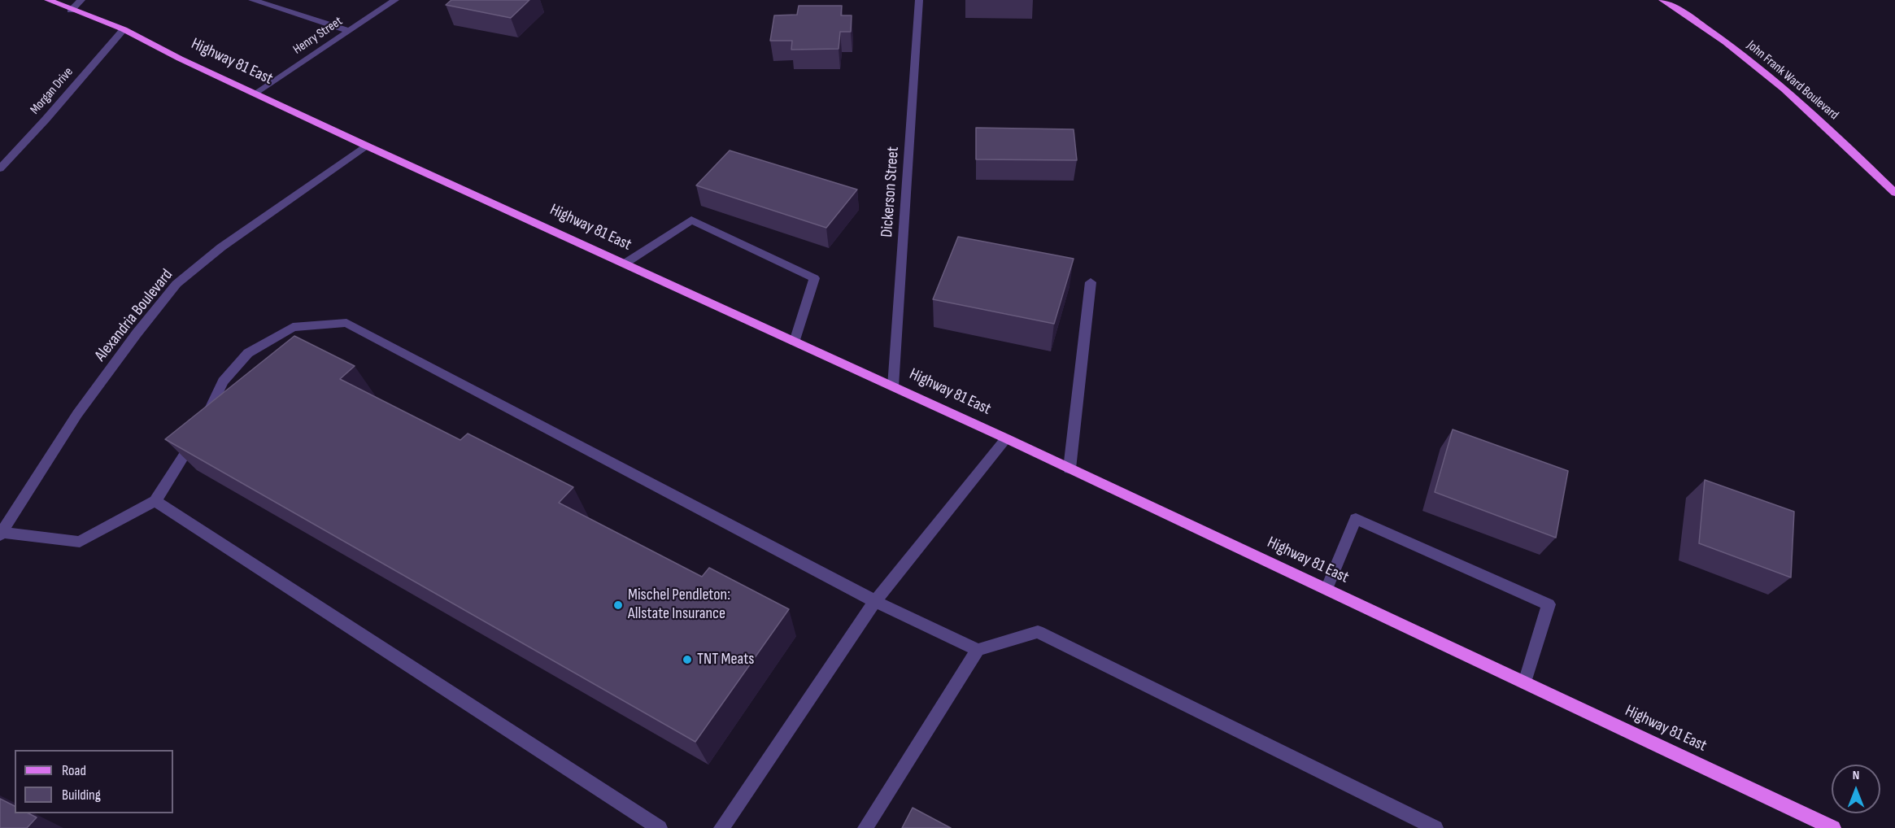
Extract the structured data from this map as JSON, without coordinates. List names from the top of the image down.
{
  "streets": {
    "main road": ["Highway 81 East", "John Frank Ward Boulevard"],
    "street": [
      "Henry Street",
      "Morgan Drive",
      "Dickerson Street",
      "Alexandria Boulevard"
    ]
  },
  "crossings": [
    ["Henry Street", "Highway 81 East"],
    ["Highway 81 East", "Morgan Drive"],
    ["Highway 81 East", "Dickerson Street"],
    ["Highway 81 East", "Alexandria Boulevard"]
  ],
  "places": ["Mischel Pendleton: Allstate Insurance", "TNT Meats"],
  "legend": ["Road", "Building"],
  "north": "top"
}
